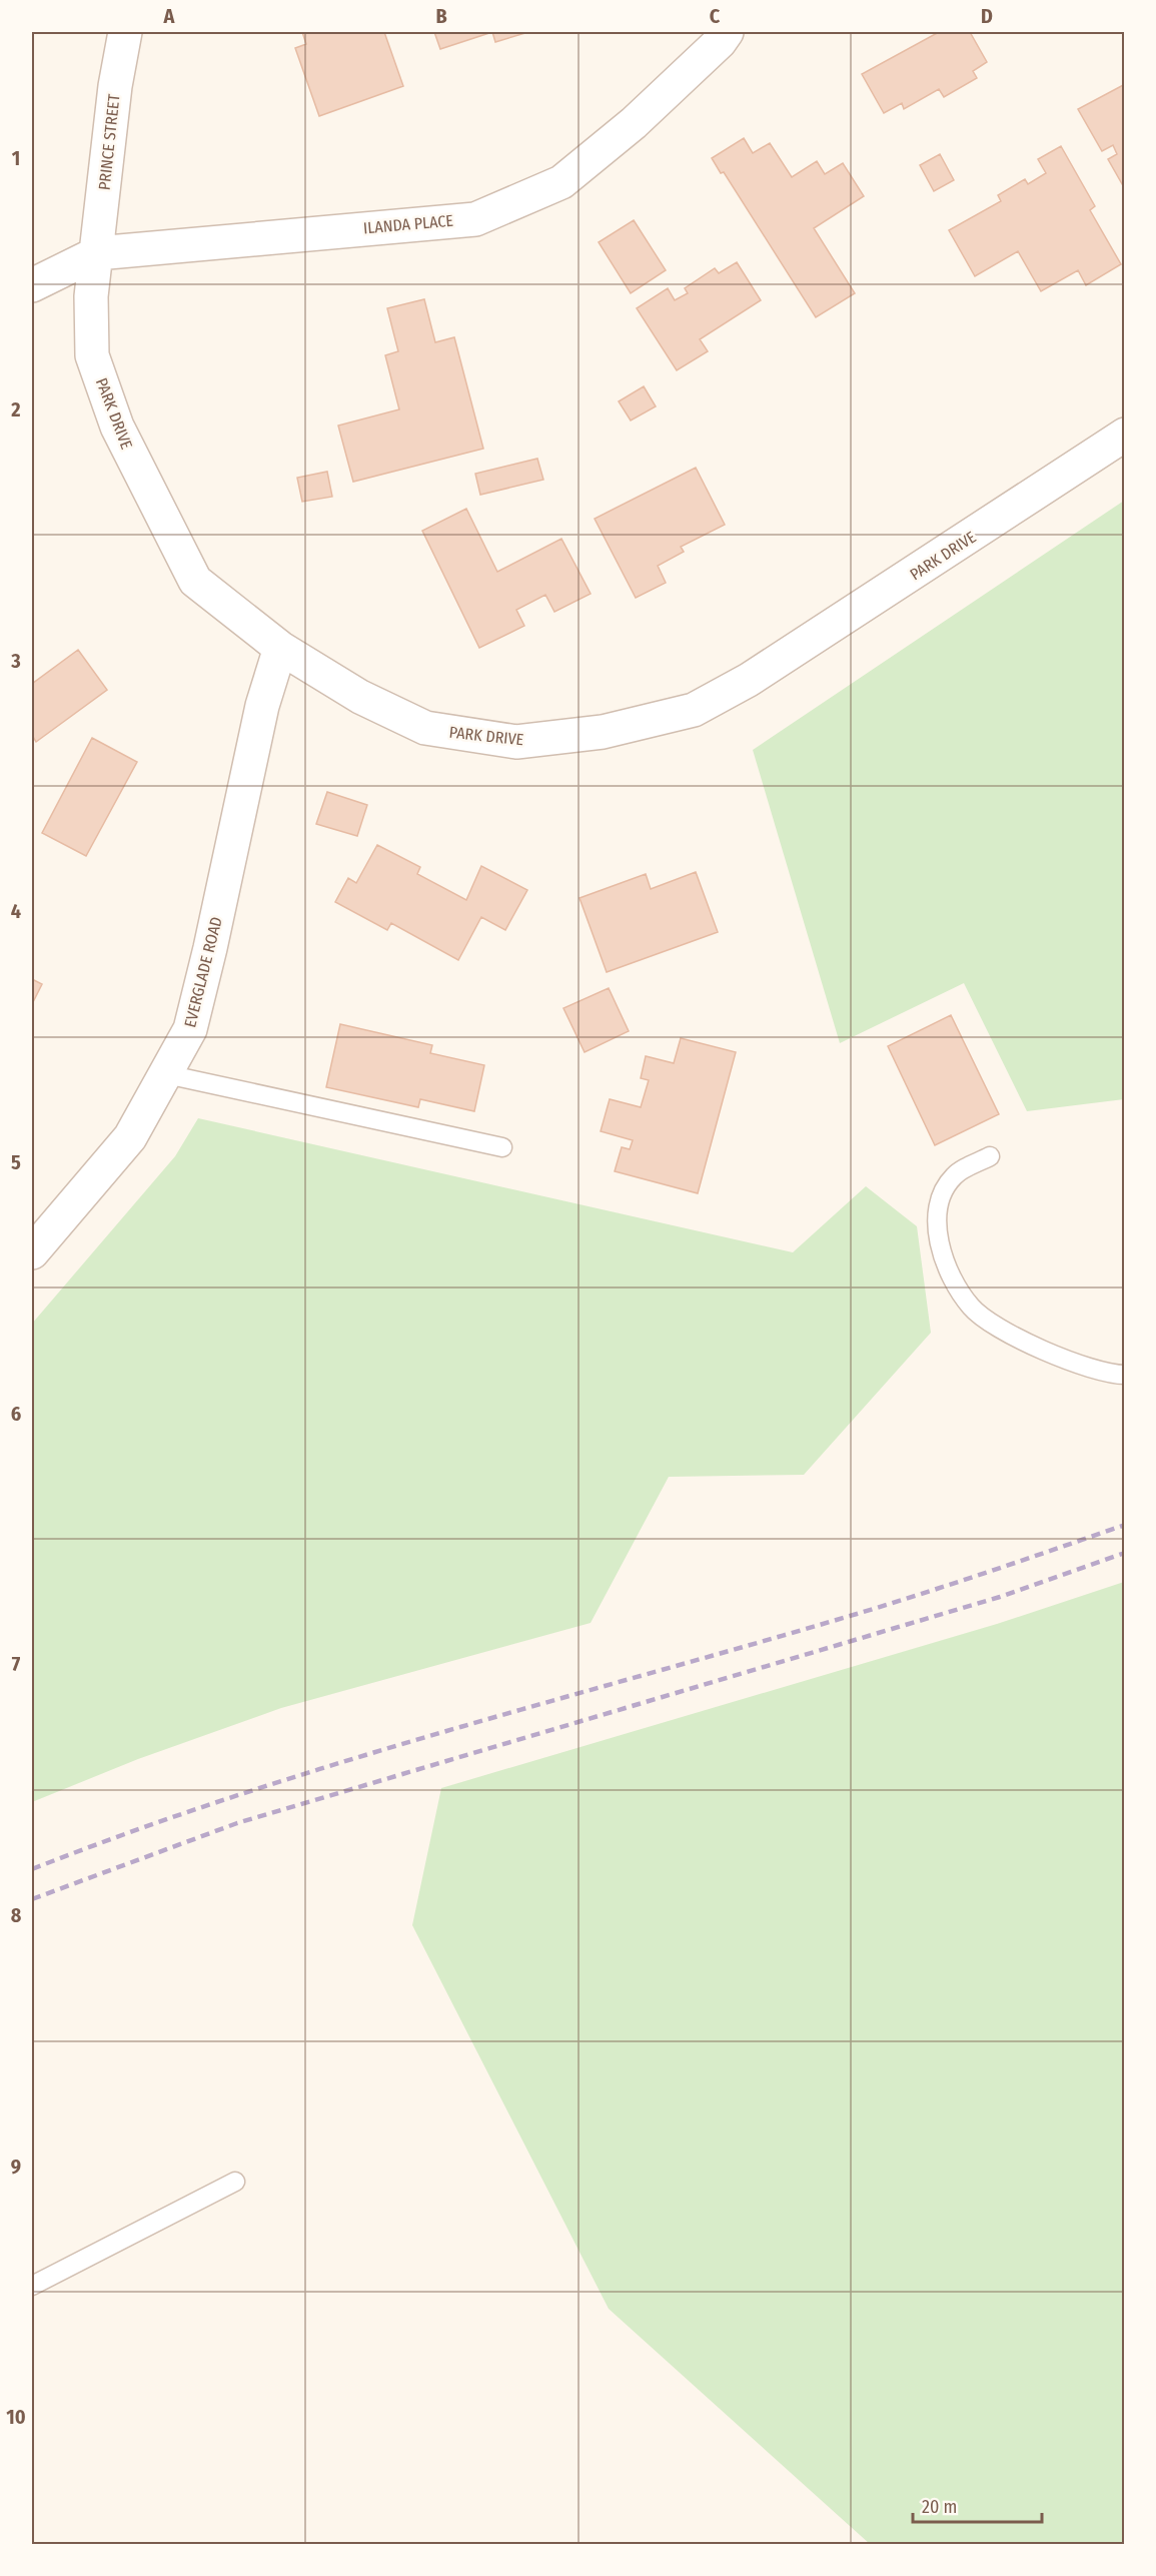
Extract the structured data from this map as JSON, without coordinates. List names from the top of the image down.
{
  "streets": {
    "street": [
      "PRINCE STREET",
      "ILANDA PLACE",
      "PARK DRIVE",
      "EVERGLADE ROAD"
    ]
  },
  "crossings": [
    ["PRINCE STREET", "ILANDA PLACE"],
    ["PRINCE STREET", "PARK DRIVE"],
    ["ILANDA PLACE", "PARK DRIVE"],
    ["PARK DRIVE", "EVERGLADE ROAD"]
  ],
  "scale_bar": "20 m",
  "grid": {
    "columns": [
      "A",
      "B",
      "C",
      "D"
    ],
    "rows": [
      "1",
      "2",
      "3",
      "4",
      "5",
      "6",
      "7",
      "8",
      "9",
      "10"
    ]
  }
}
